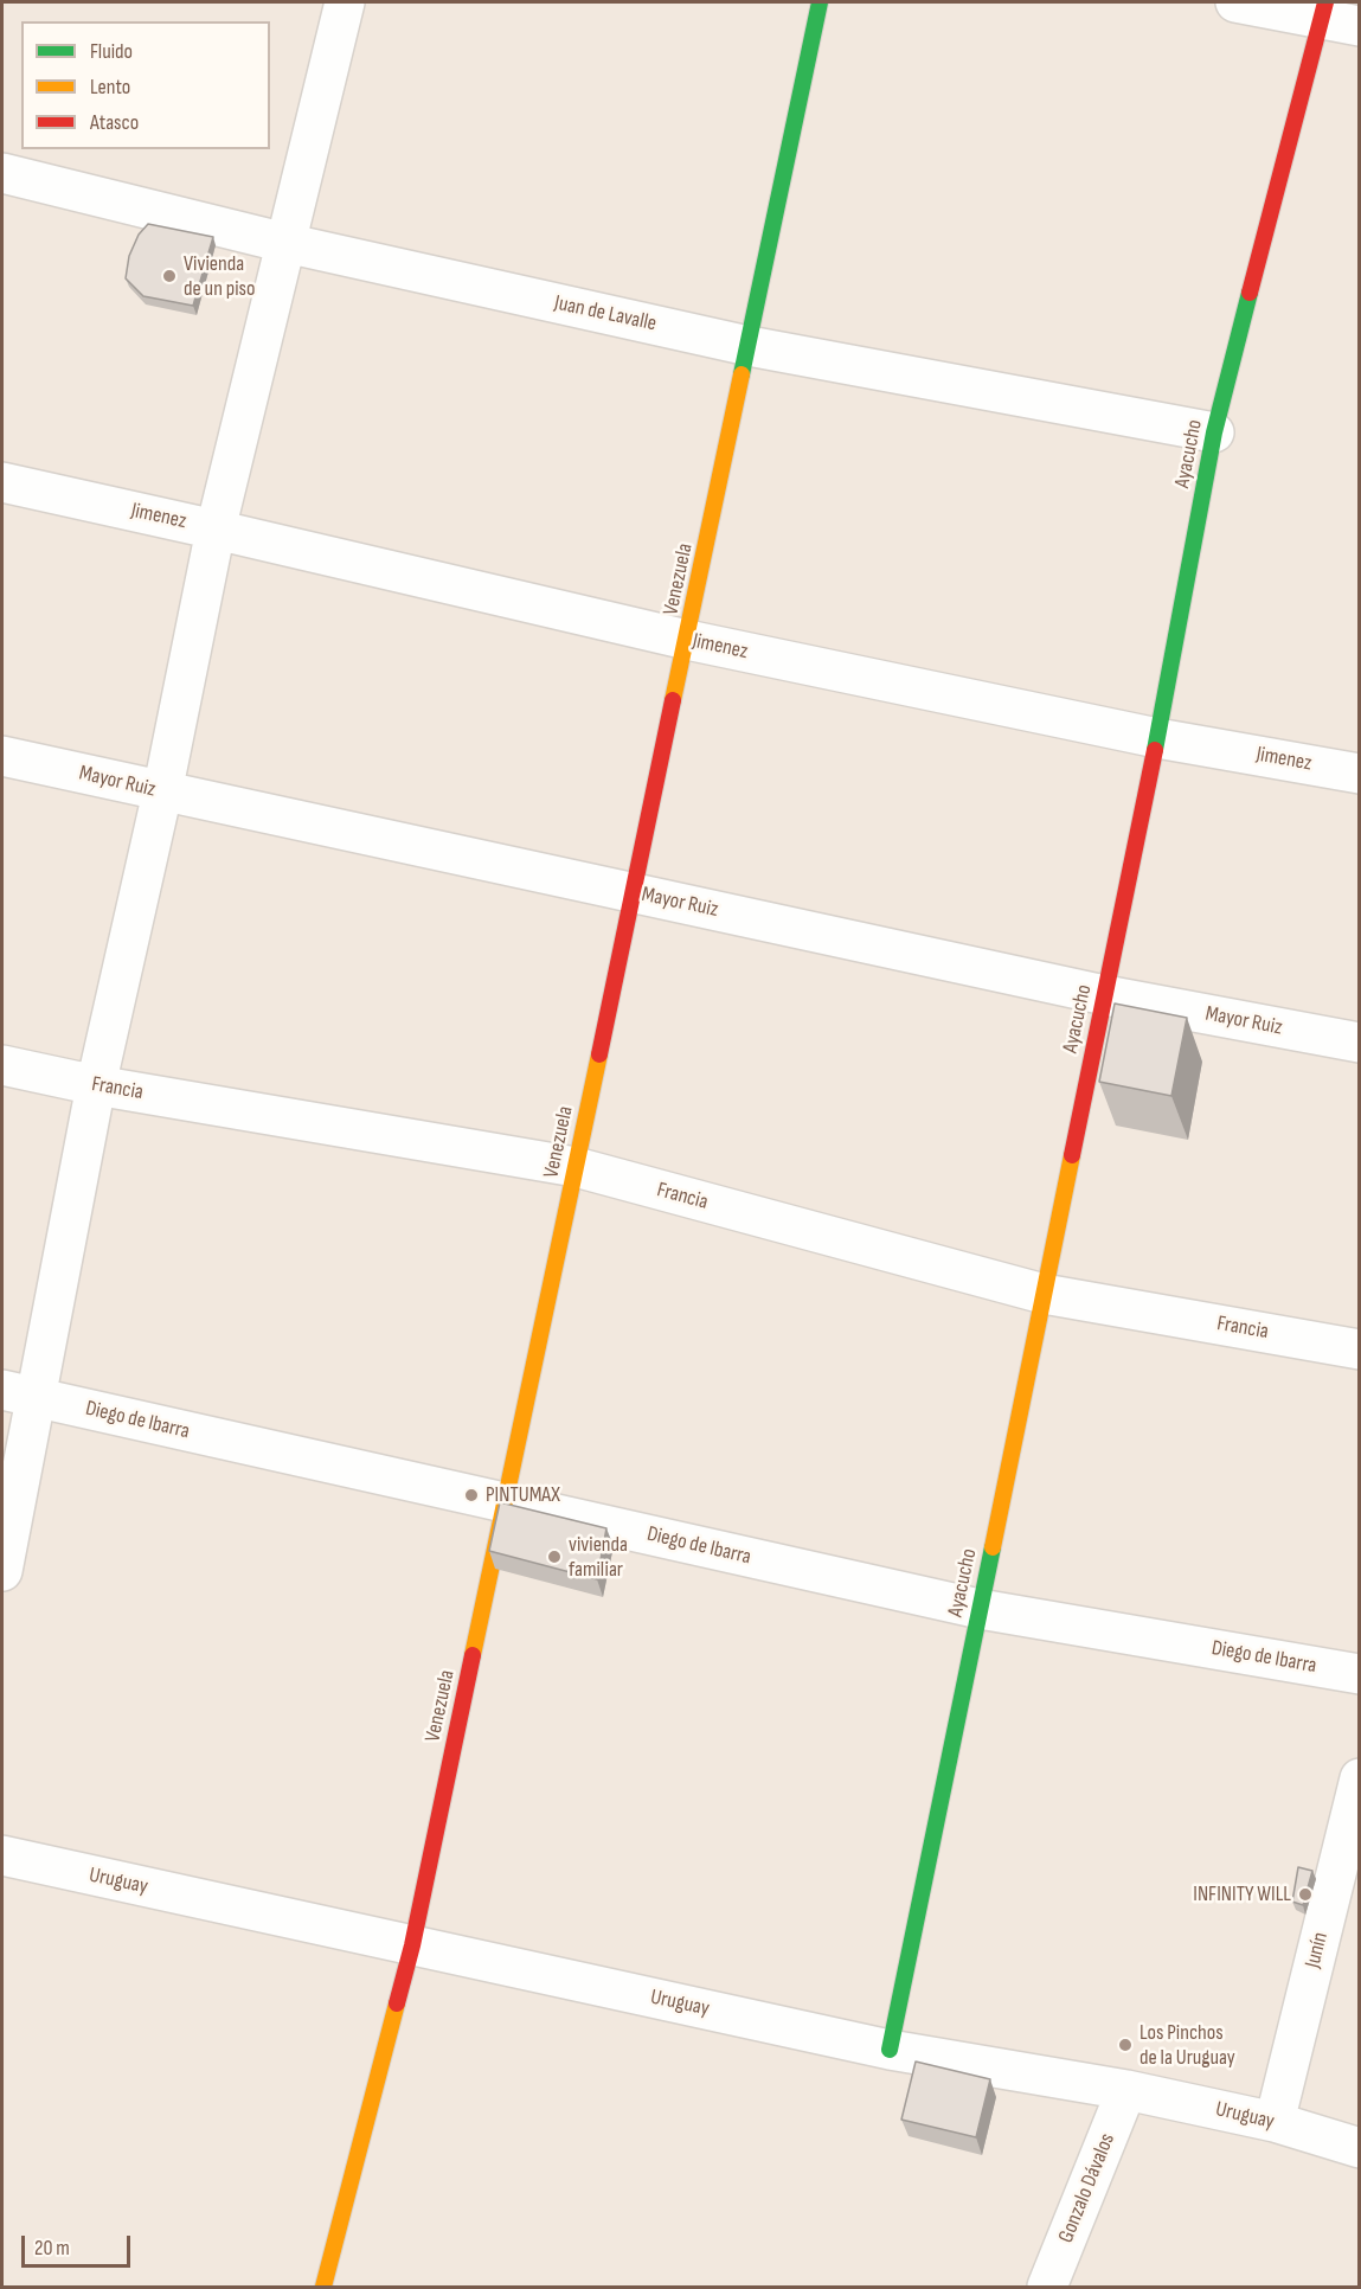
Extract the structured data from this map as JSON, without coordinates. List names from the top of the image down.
{
  "streets": {
    "street": [
      "Juan de Lavalle",
      "Ayacucho",
      "Jimenez",
      "Venezuela",
      "Mayor Ruiz",
      "Francia",
      "Diego de Ibarra",
      "Uruguay",
      "Junín",
      "Gonzalo Dávalos"
    ]
  },
  "crossings": [
    ["Juan de Lavalle", "Ayacucho"],
    ["Juan de Lavalle", "Venezuela"],
    ["Ayacucho", "Jimenez"],
    ["Ayacucho", "Mayor Ruiz"],
    ["Ayacucho", "Francia"],
    ["Ayacucho", "Diego de Ibarra"],
    ["Ayacucho", "Uruguay"],
    ["Jimenez", "Venezuela"],
    ["Venezuela", "Mayor Ruiz"],
    ["Venezuela", "Francia"],
    ["Venezuela", "Diego de Ibarra"],
    ["Venezuela", "Uruguay"],
    ["Uruguay", "Junín"],
    ["Uruguay", "Gonzalo Dávalos"]
  ],
  "places": [
    "Vivienda de un piso",
    "PINTUMAX",
    "vivienda familiar",
    "INFINITY WILL",
    "Los Pinchos de la Uruguay"
  ],
  "legend": ["Fluido", "Lento", "Atasco"],
  "scale_bar": "20 m"
}
